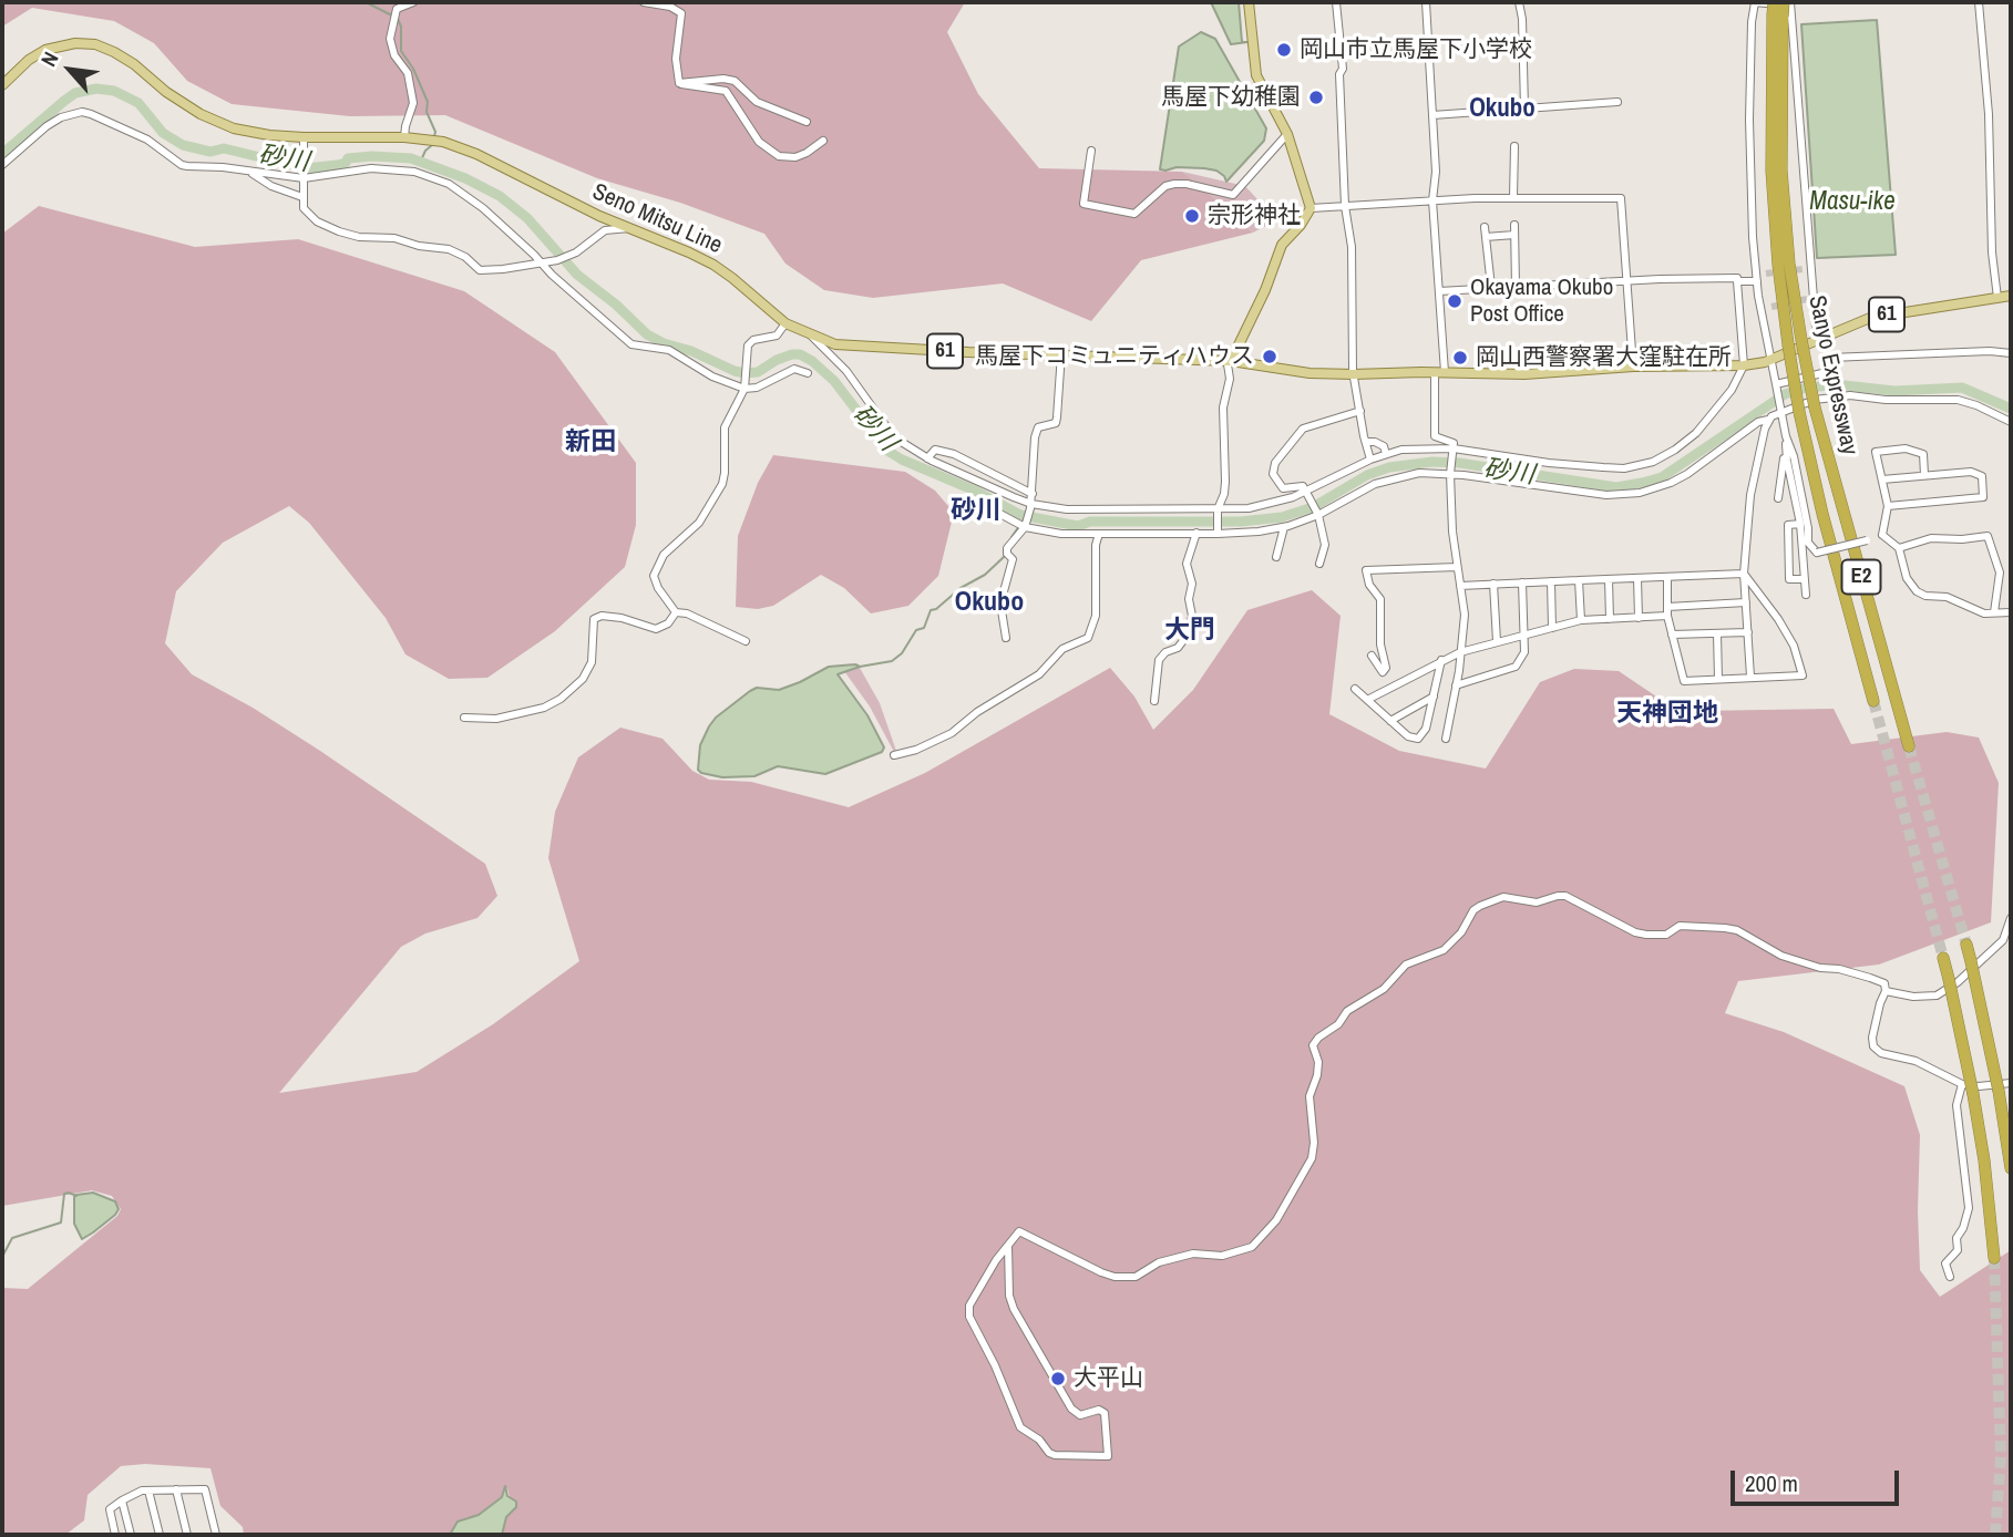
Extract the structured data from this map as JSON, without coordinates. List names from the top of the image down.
{
  "streets": {
    "highway": ["Sanyo Expressway", "E2"],
    "main road": ["Seno Mitsu Line", "61"]
  },
  "districts": [
    "Okubo",
    "新田",
    "砂川",
    "Okubo",
    "大門",
    "天神団地"
  ],
  "water": ["砂川", "Masu-ike"],
  "places": [
    "岡山市立馬屋下小学校",
    "馬屋下幼稚園",
    "宗形神社",
    "Okayama Okubo Post Office",
    "馬屋下コミュニティハウス",
    "岡山西警察署大窪駐在所",
    "大平山"
  ],
  "scale_bar": "200 m",
  "north": "top left"
}
